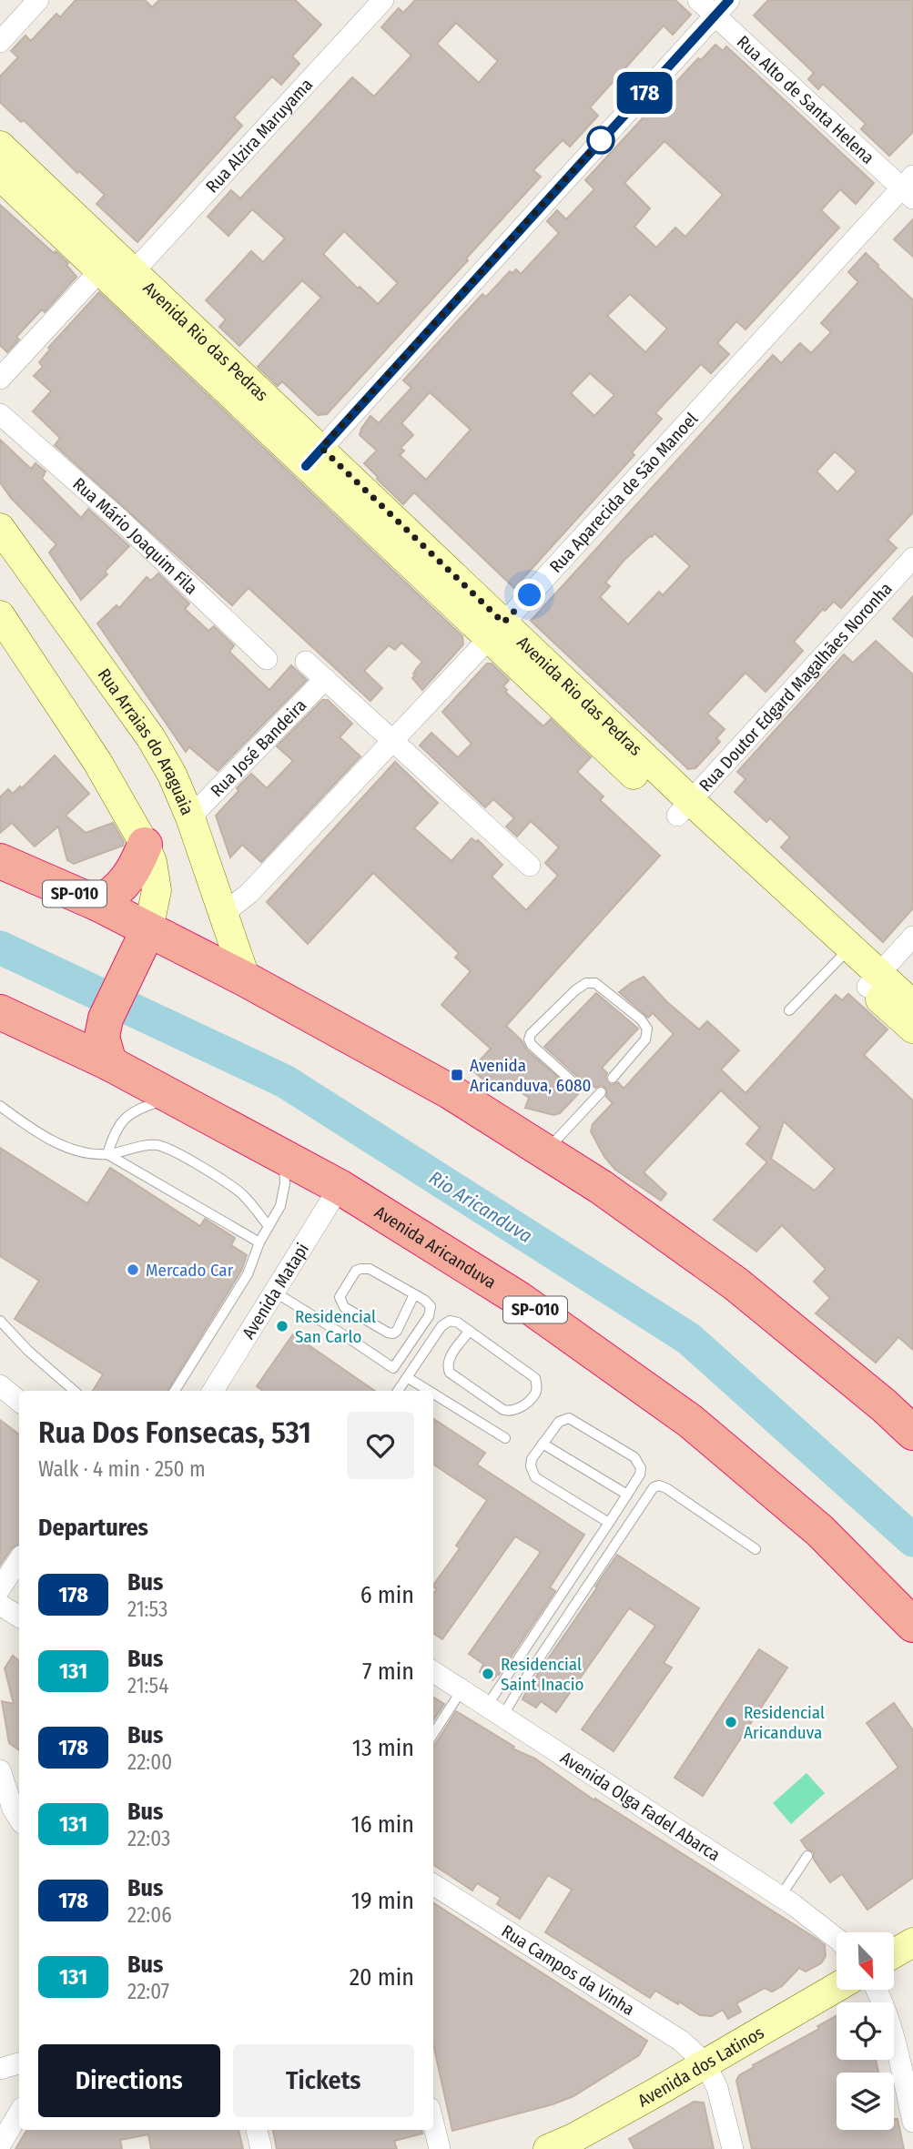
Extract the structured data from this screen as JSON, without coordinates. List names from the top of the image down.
{
  "streets": {
    "highway": ["SP-010", "Avenida Aricanduva"],
    "main road": ["Avenida Rio das Pedras", "Rua Arraias do Araguaia", "Avenida dos Latinos"],
    "street": [
      "Rua Alto de Santa Helena",
      "Rua Alzira Maruyama",
      "Rua Aparecida de São Manoel",
      "Rua Mário Joaquim Fila",
      "Rua Doutor Edgard Magalhães Noronha",
      "Rua José Bandeira",
      "Avenida Matapi",
      "Avenida Olga Fadel Abarca",
      "Rua Campos da Vinha"
    ]
  },
  "crossings": [
    ["Rua Alto de Santa Helena", "Rua Aparecida de São Manoel"],
    ["Rua Alzira Maruyama", "Avenida Rio das Pedras"],
    ["Avenida Rio das Pedras", "Rua Aparecida de São Manoel"],
    ["Avenida Rio das Pedras", "Rua Doutor Edgard Magalhães Noronha"],
    ["Rua Aparecida de São Manoel", "Rua Arraias do Araguaia"],
    ["Rua Arraias do Araguaia", "Rua José Bandeira"],
    ["Rua Arraias do Araguaia", "SP-010"],
    ["Avenida Aricanduva", "Avenida Matapi"],
    ["Rua Campos da Vinha", "Avenida dos Latinos"]
  ],
  "water": ["Rio Aricanduva"],
  "places": {
    "transit": ["Avenida Aricanduva, 6080"],
    "other": [
      "Mercado Car",
      "Residencial San Carlo",
      "Residencial Saint Inacio",
      "Residencial Aricanduva"
    ]
  },
  "lines": ["bus line 178"],
  "north": "bottom right",
  "page": {
    "on_map": "178",
    "heading": [
      ["Rua Dos Fonsecas, 531", "Walk · 4 min · 250 m"],
      "Departures"
    ],
    "list": [
      {
        "mark": "178",
        "name": "Bus",
        "note": "21:53",
        "value": "6 min"
      },
      {
        "mark": "131",
        "name": "Bus",
        "note": "21:54",
        "value": "7 min"
      },
      {
        "mark": "178",
        "name": "Bus",
        "note": "22:00",
        "value": "13 min"
      },
      {
        "mark": "131",
        "name": "Bus",
        "note": "22:03",
        "value": "16 min"
      },
      {
        "mark": "178",
        "name": "Bus",
        "note": "22:06",
        "value": "19 min"
      },
      {
        "mark": "131",
        "name": "Bus",
        "note": "22:07",
        "value": "20 min"
      }
    ],
    "buttons": ["Directions", "Tickets"]
  }
}
